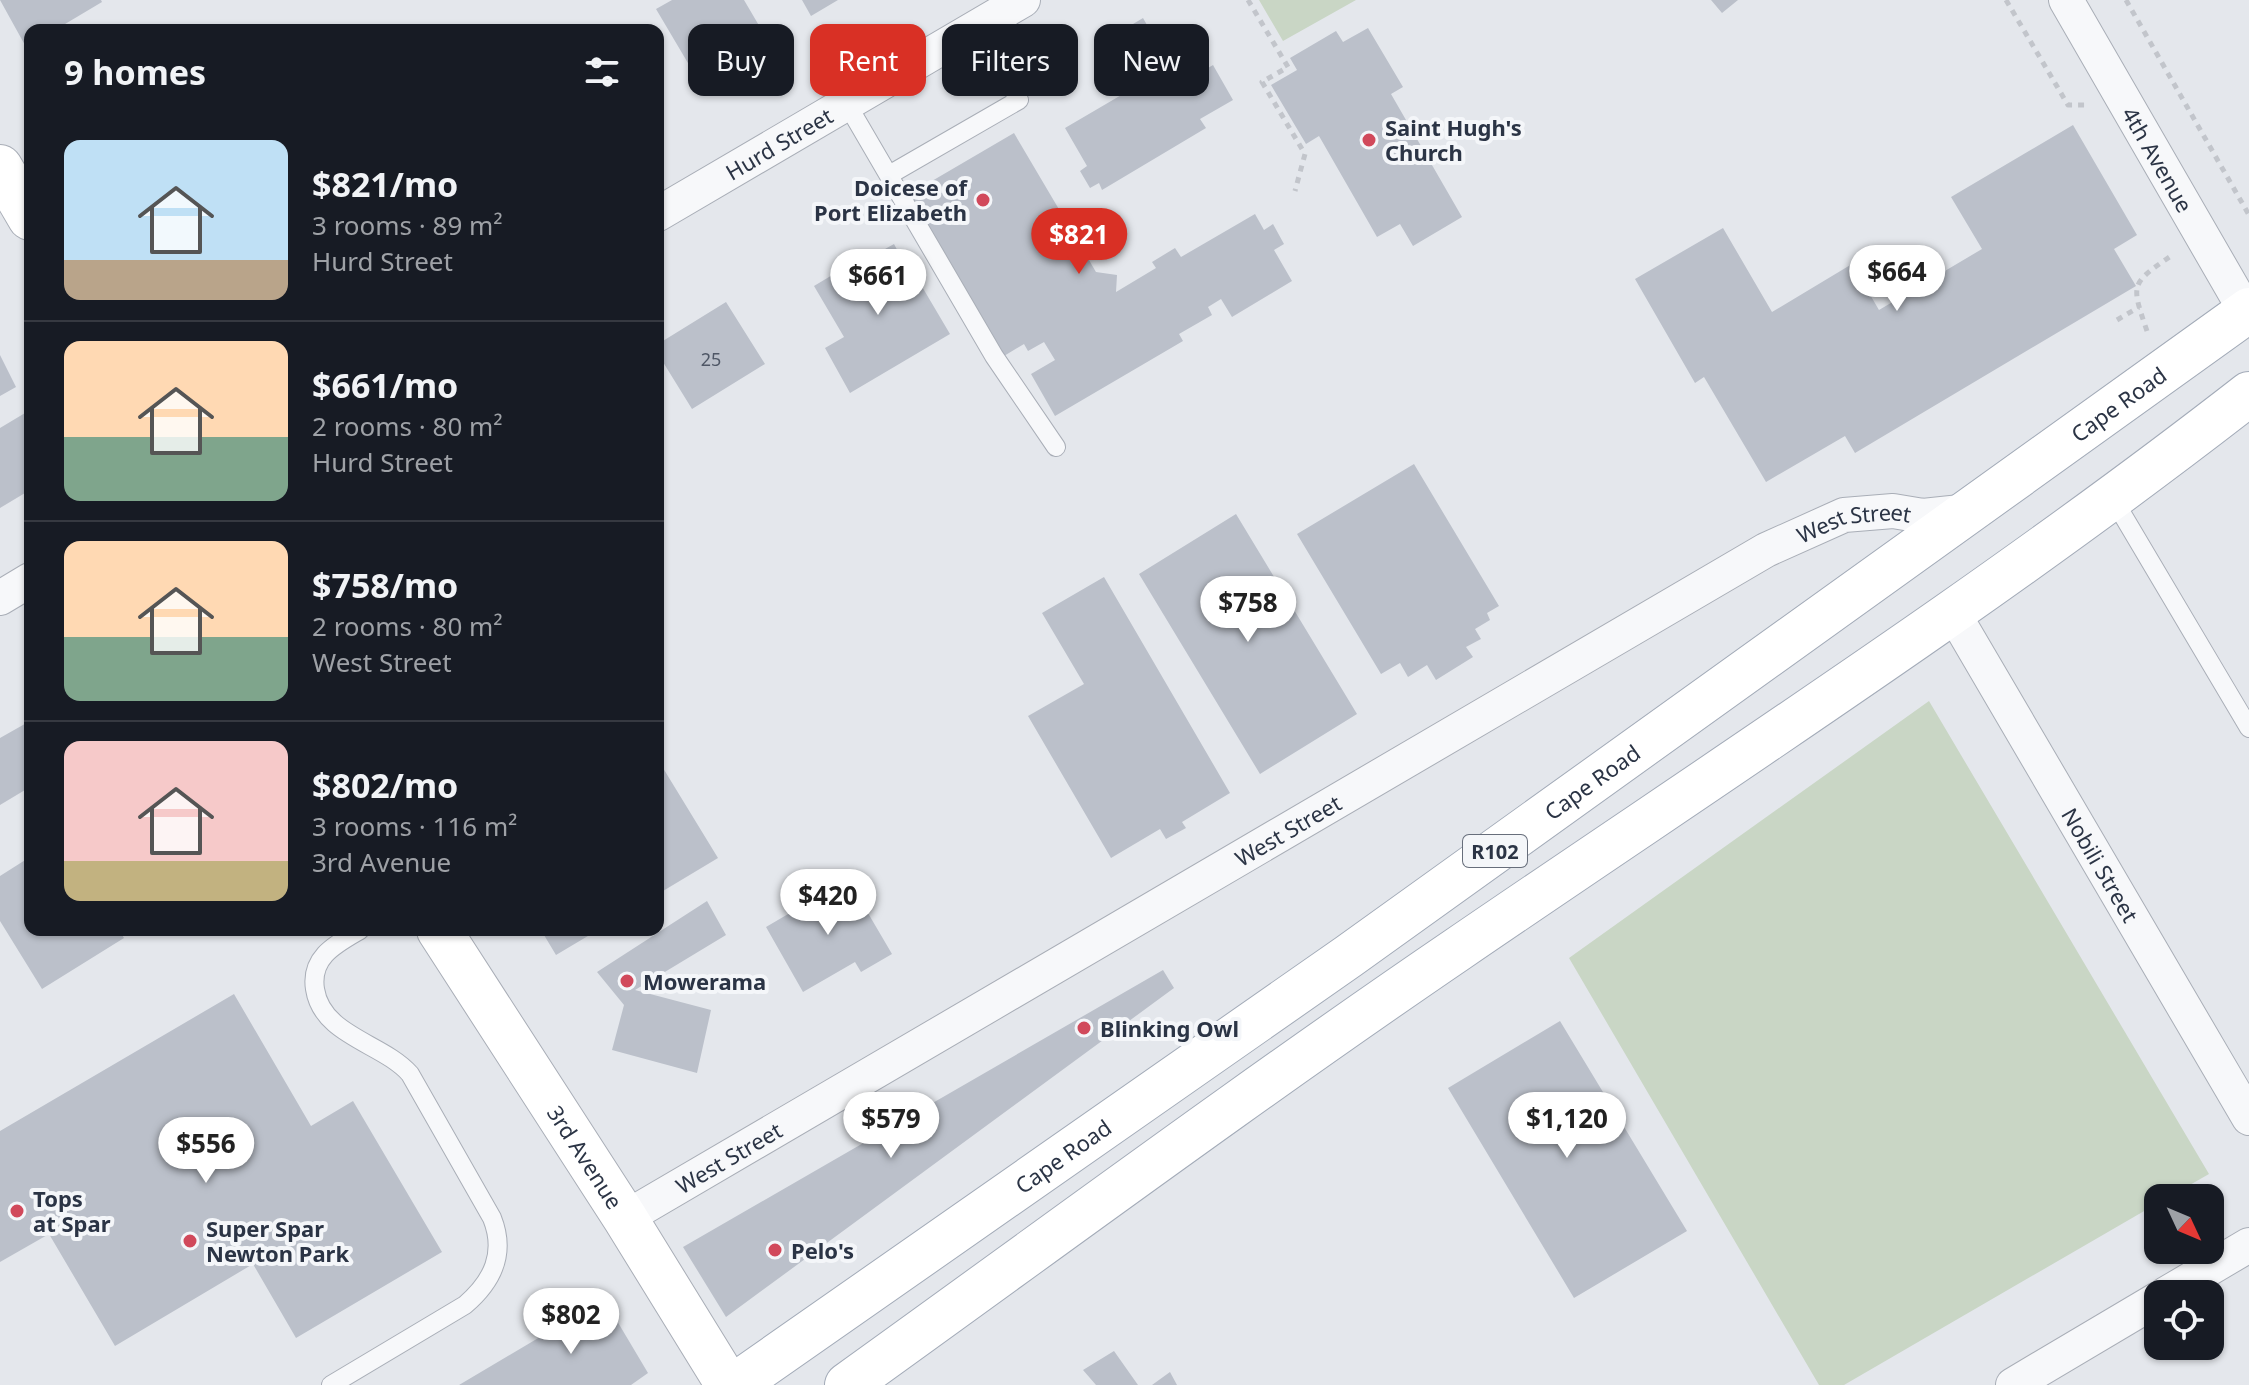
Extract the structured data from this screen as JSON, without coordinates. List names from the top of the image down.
{
  "streets": {
    "main road": ["Cape Road", "R102", "3rd Avenue"],
    "street": [
      "Hurd Street",
      "4th Avenue",
      "West Street",
      "Nobili Street"
    ]
  },
  "crossings": [
    ["4th Avenue", "Cape Road"],
    ["Cape Road", "West Street"],
    ["West Street", "3rd Avenue"],
    ["R102", "Nobili Street"]
  ],
  "places": [
    "Saint Hugh's Church",
    "Doicese of Port Elizabeth",
    "Mowerama",
    "Blinking Owl",
    "Tops at Spar",
    "Super Spar Newton Park",
    "Pelo's"
  ],
  "house_numbers": ["25"],
  "north": "bottom right",
  "page": {
    "chip": [
      "Buy",
      "Rent",
      "Filters",
      "New"
    ],
    "heading": "9 homes",
    "list": [
      {
        "name": "$821/mo",
        "note": "3 rooms · 89 m² · Hurd Street"
      },
      {
        "name": "$661/mo",
        "note": "2 rooms · 80 m² · Hurd Street"
      },
      {
        "name": "$758/mo",
        "note": "2 rooms · 80 m² · West Street"
      },
      {
        "name": "$802/mo",
        "note": "3 rooms · 116 m² · 3rd Avenue"
      }
    ],
    "price": [
      "$821",
      "$664",
      "$661",
      "$758",
      "$420",
      "$579",
      "$1,120",
      "$556",
      "$802"
    ]
  }
}
